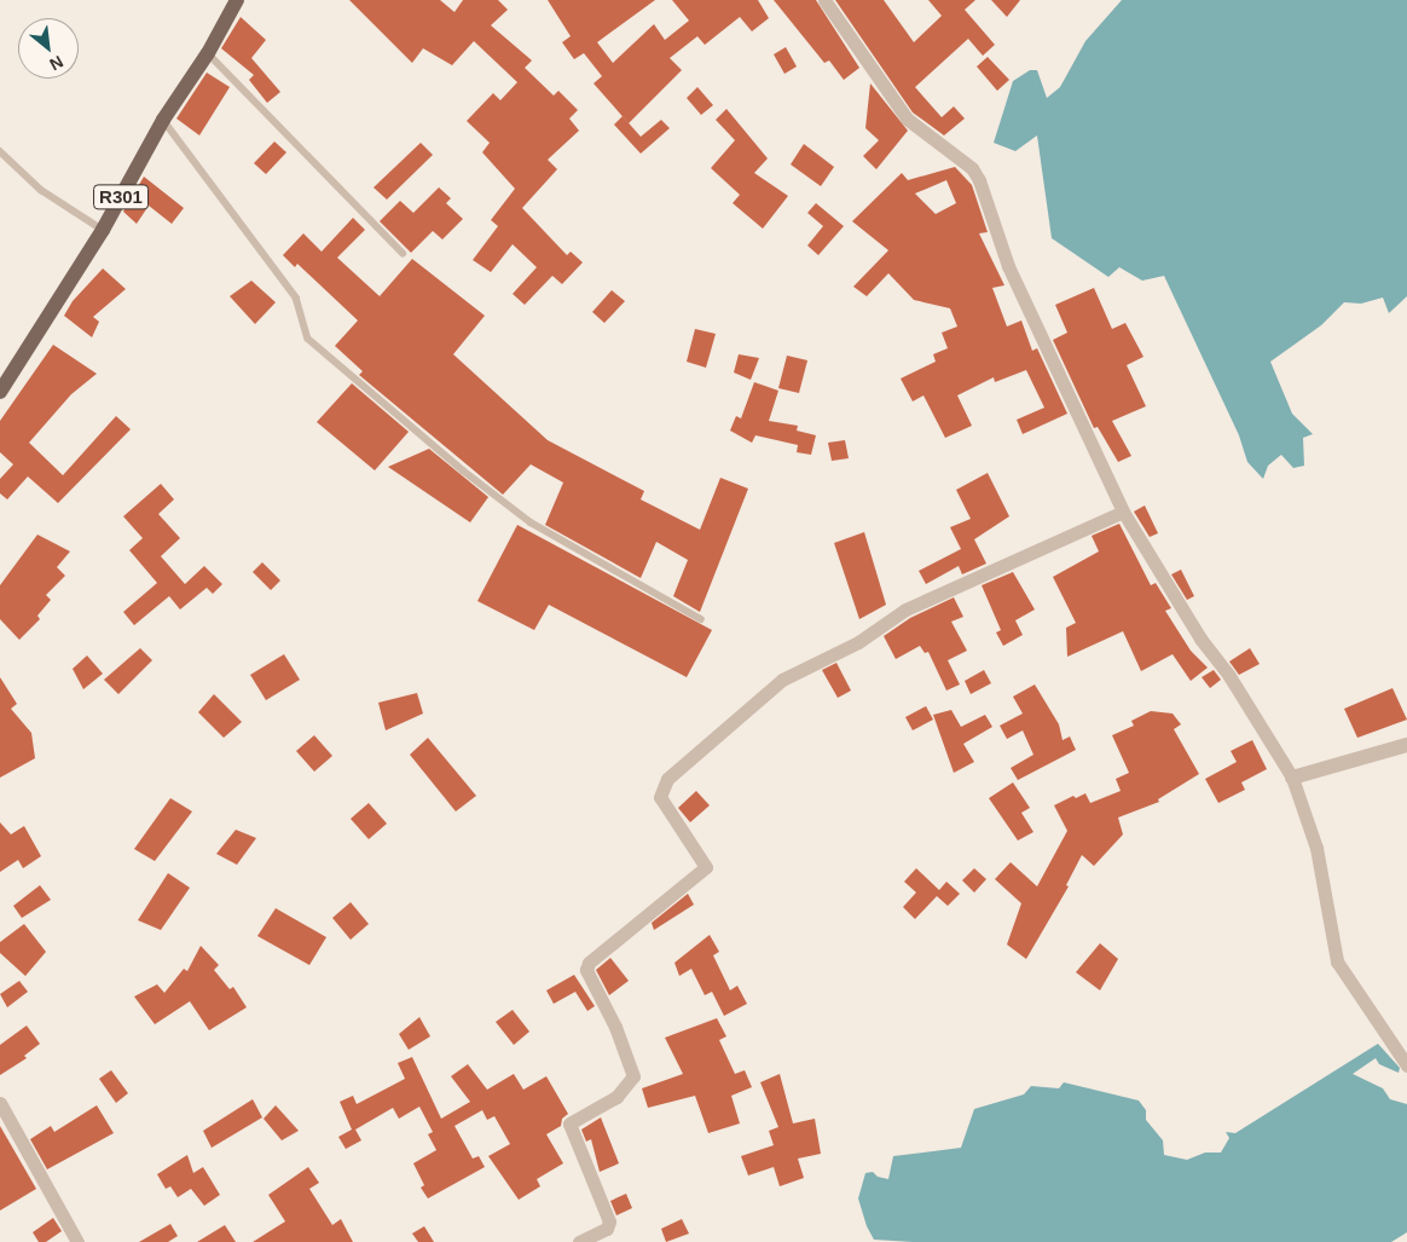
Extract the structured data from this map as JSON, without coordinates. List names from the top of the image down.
{
  "streets": {
    "main road": ["R301"]
  },
  "north": "bottom right"
}
